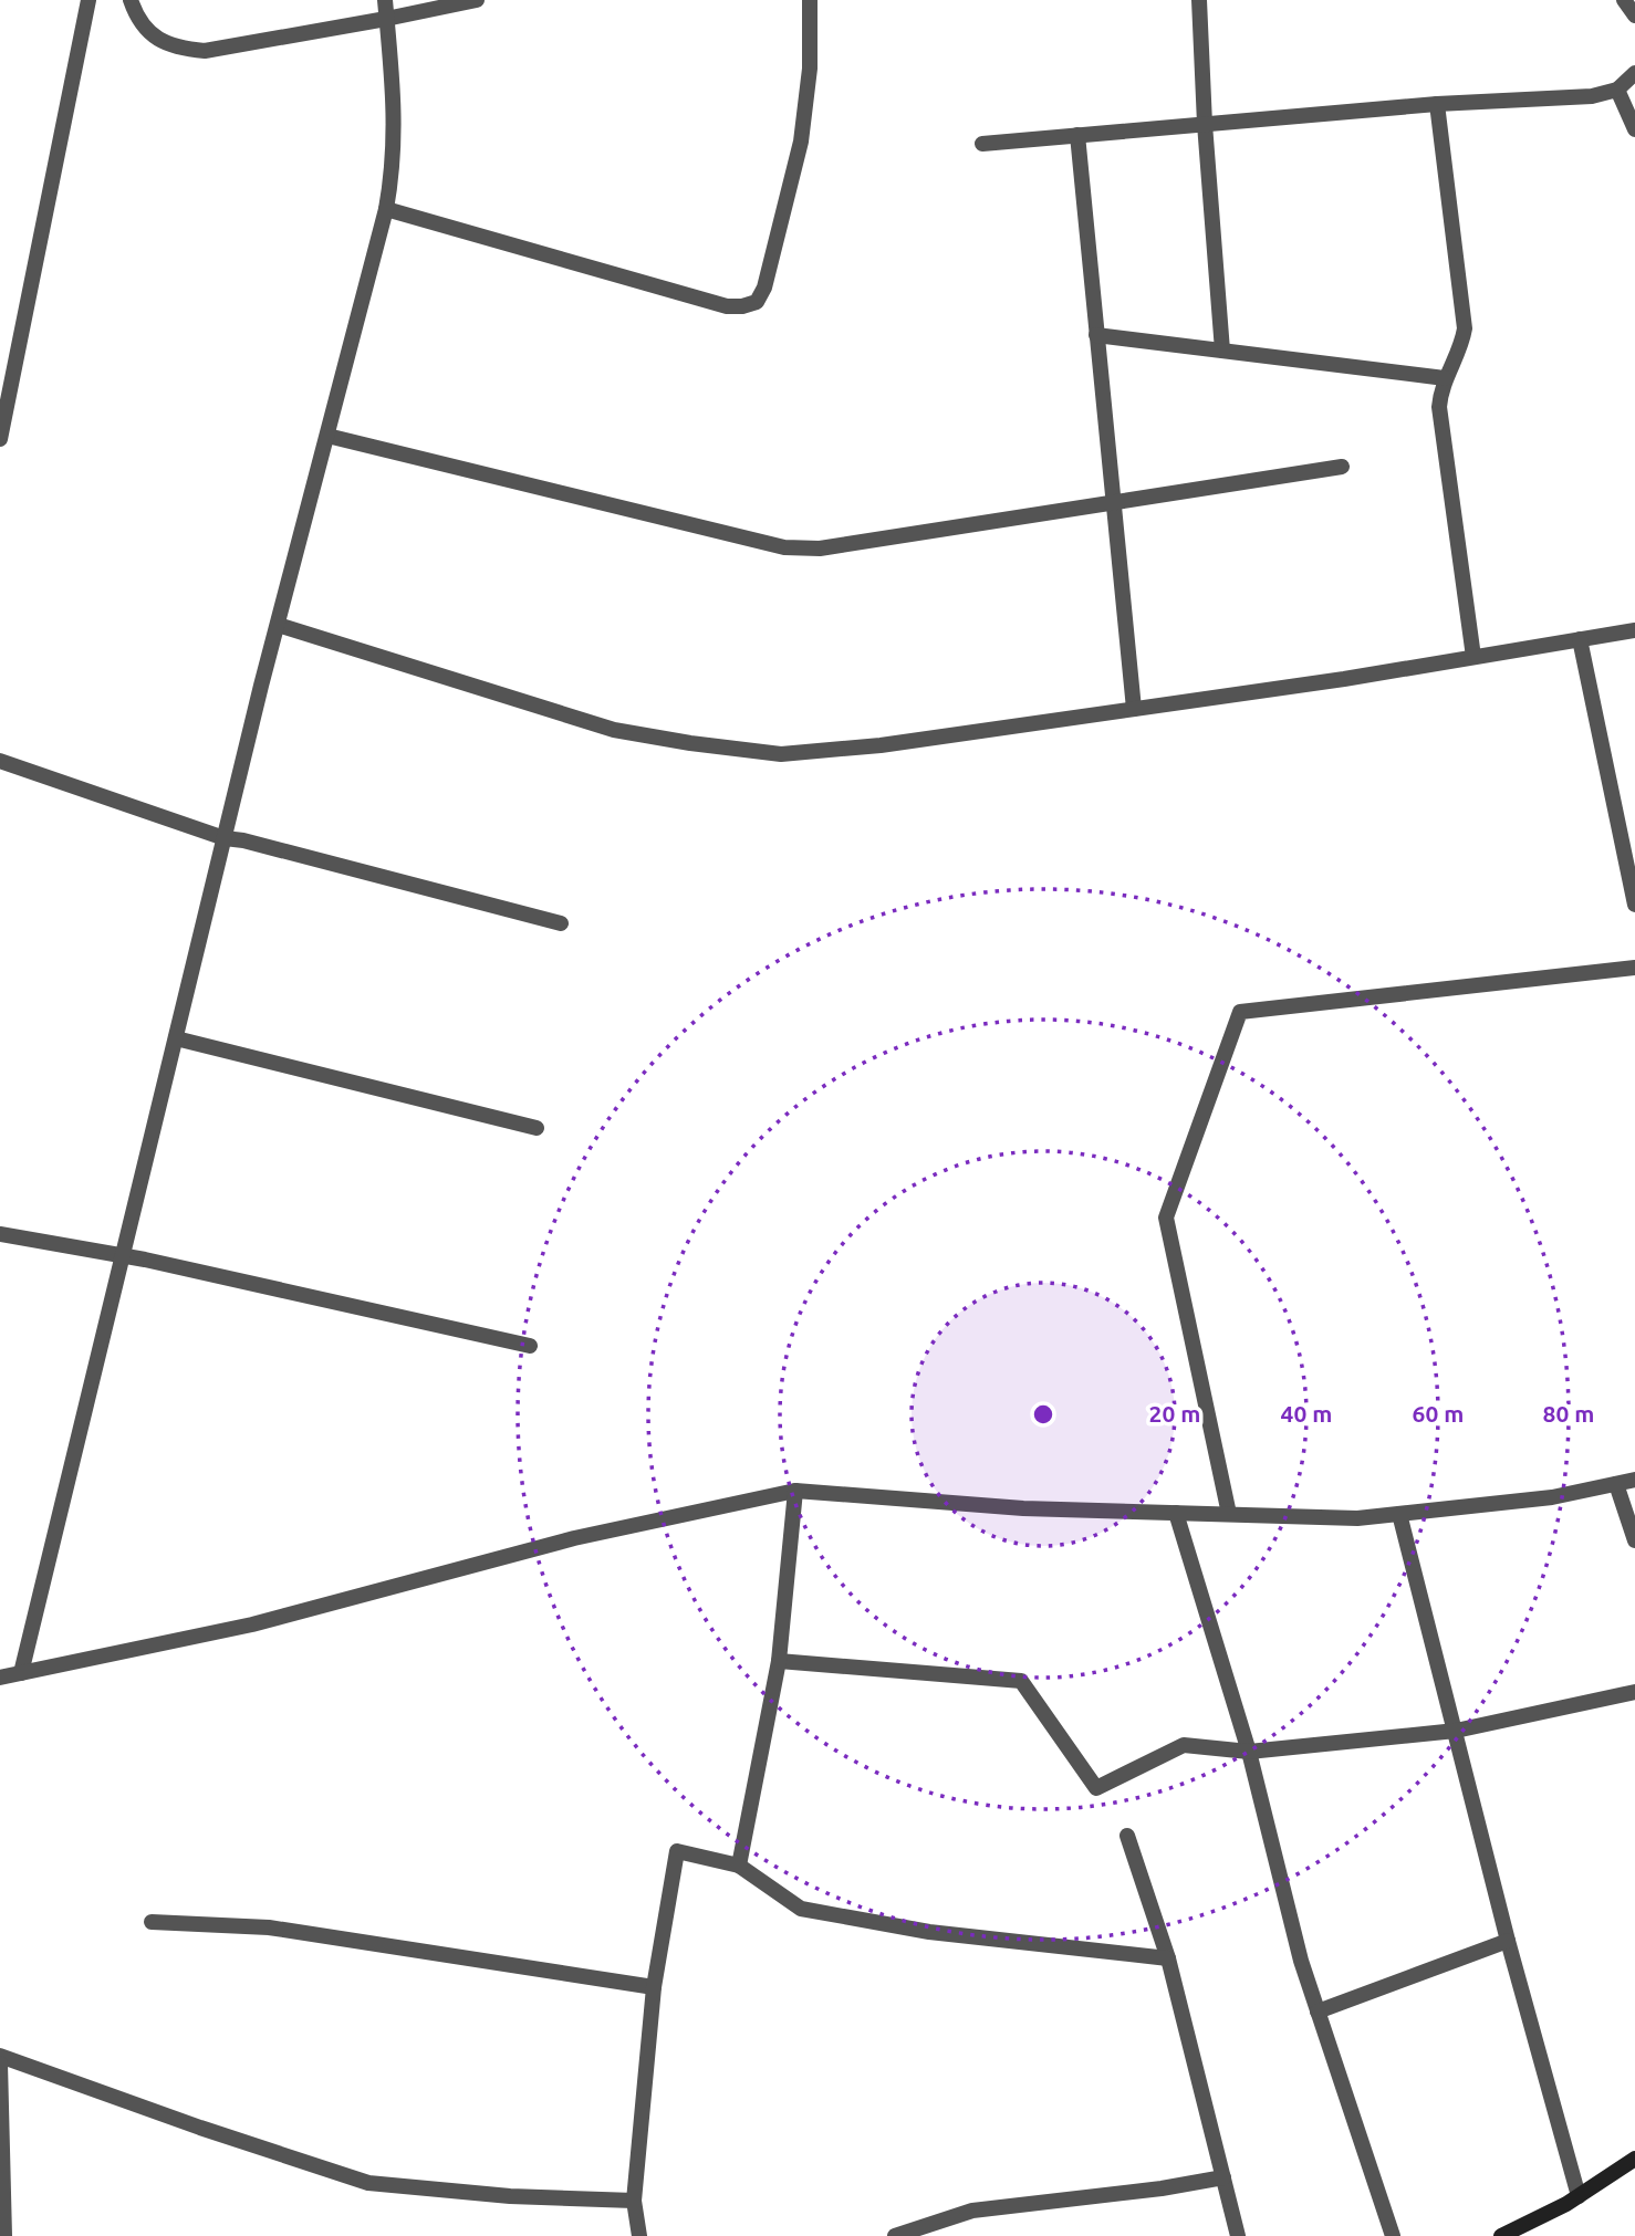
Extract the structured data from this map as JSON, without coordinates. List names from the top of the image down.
{
  "rings": [
    "20 m",
    "40 m",
    "60 m",
    "80 m"
  ]
}
